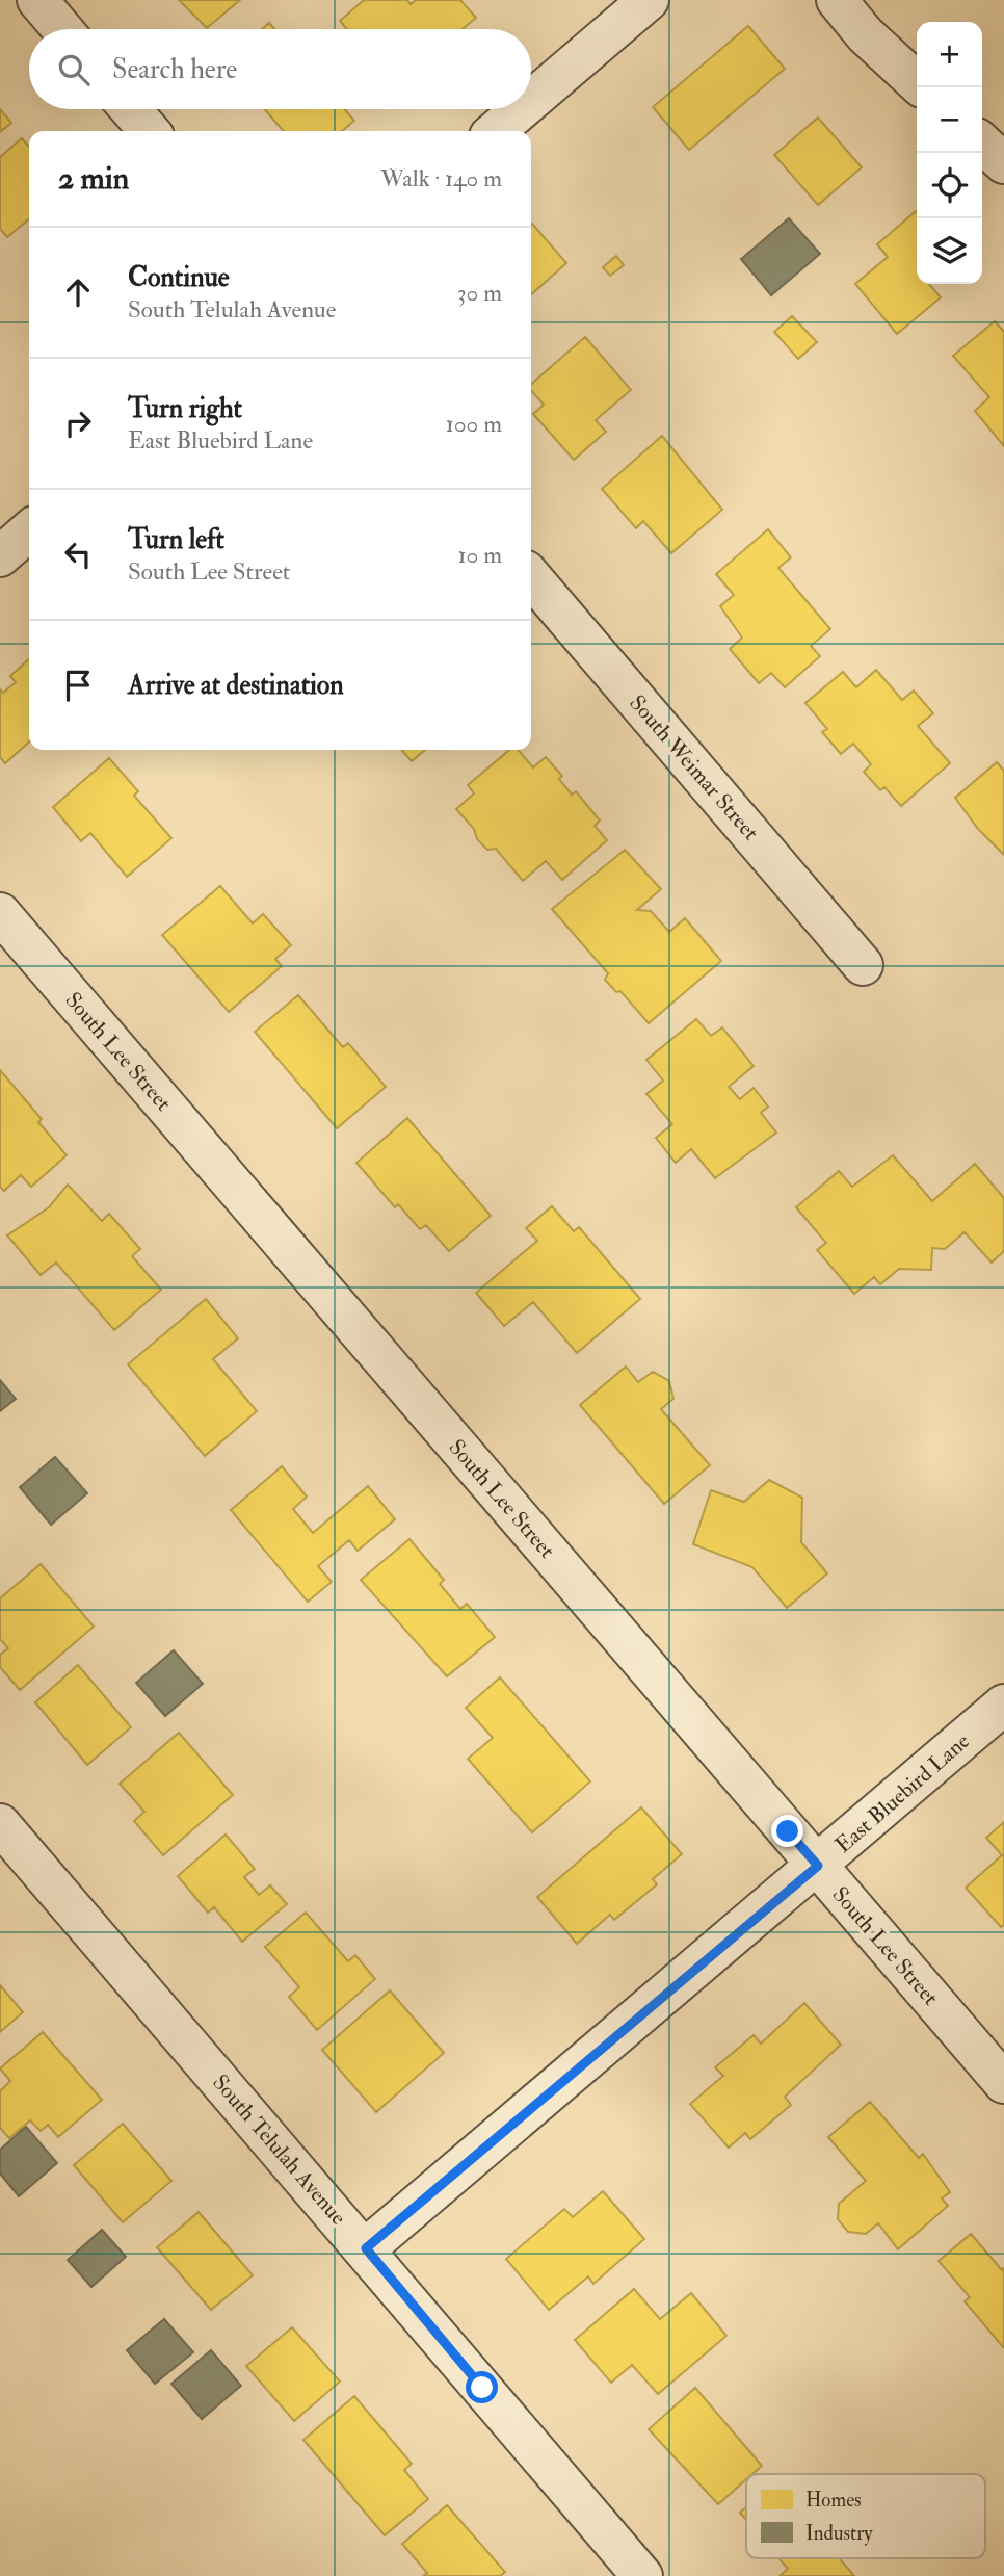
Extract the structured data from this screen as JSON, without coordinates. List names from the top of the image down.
{
  "streets": {
    "street": [
      "South Weimar Street",
      "South Lee Street",
      "East Bluebird Lane",
      "South Telulah Avenue"
    ]
  },
  "crossings": [
    ["South Lee Street", "East Bluebird Lane"],
    ["East Bluebird Lane", "South Telulah Avenue"]
  ],
  "legend": ["Homes", "Industry"],
  "page": {
    "map_buttons": ["+", "−"],
    "search": "Search here",
    "heading": ["2 min", "Walk · 140 m"],
    "list": [
      ["Continue", "South Telulah Avenue", "30 m"],
      ["Turn right", "East Bluebird Lane", "100 m"],
      ["Turn left", "South Lee Street", "10 m"],
      "Arrive at destination"
    ]
  }
}
